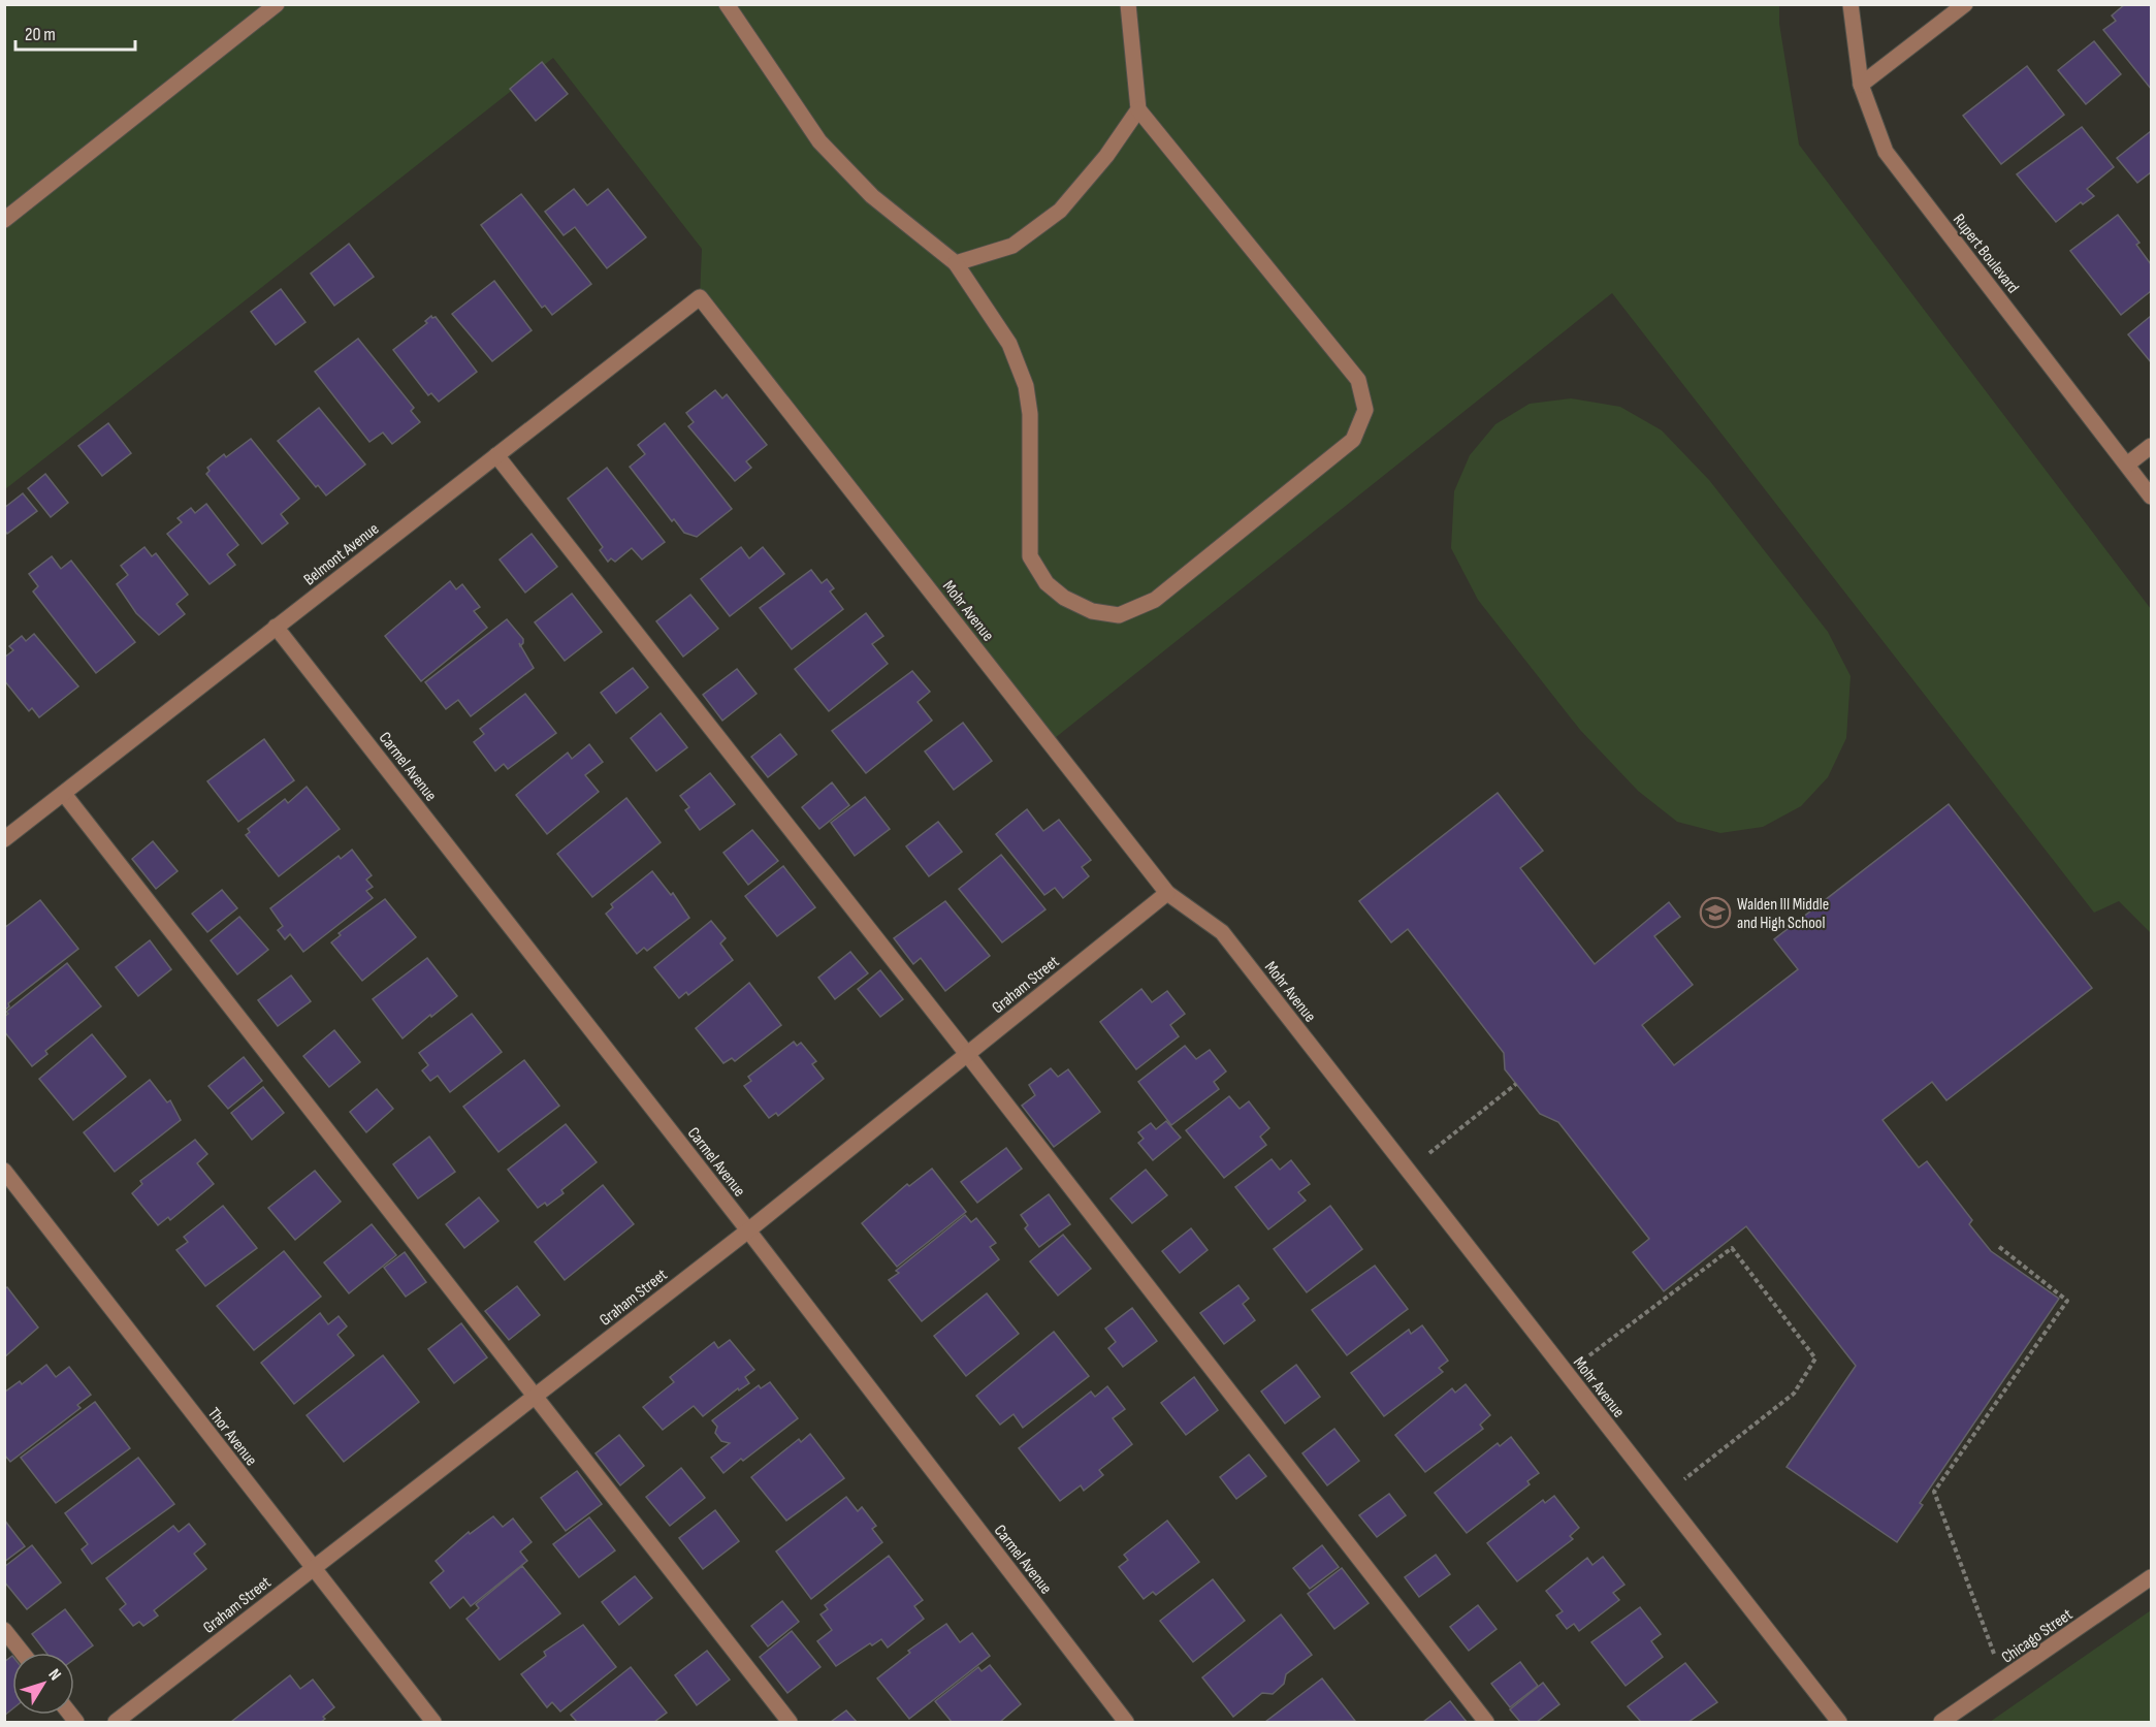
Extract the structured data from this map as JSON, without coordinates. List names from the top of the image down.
{
  "streets": {
    "street": [
      "Rupert Boulevard",
      "Belmont Avenue",
      "Mohr Avenue",
      "Carmel Avenue",
      "Graham Street",
      "Thor Avenue",
      "Chicago Street"
    ]
  },
  "crossings": [
    ["Belmont Avenue", "Mohr Avenue"],
    ["Belmont Avenue", "Carmel Avenue"],
    ["Mohr Avenue", "Graham Street"],
    ["Carmel Avenue", "Graham Street"],
    ["Graham Street", "Thor Avenue"]
  ],
  "places": {
    "school or university": ["Walden III Middle and High School"]
  },
  "scale_bar": "20 m",
  "north": "top right"
}
